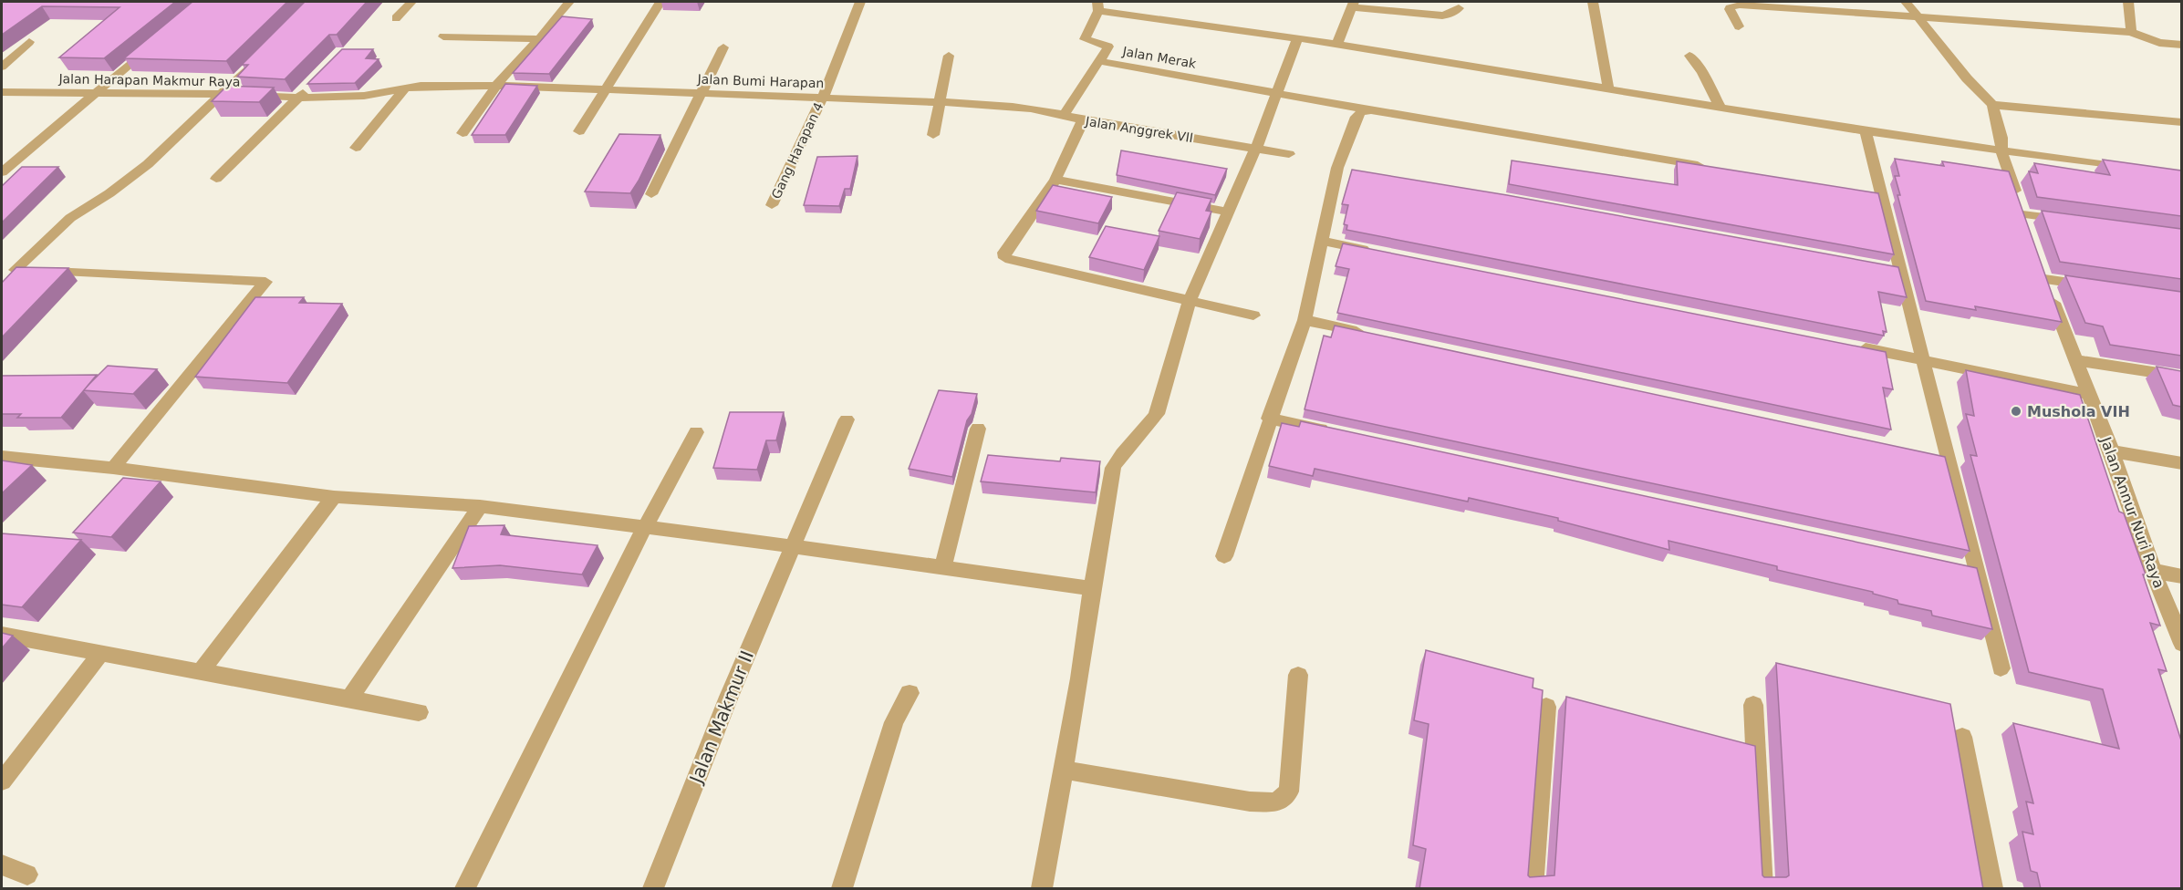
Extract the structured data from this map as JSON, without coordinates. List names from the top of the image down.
{
  "streets": {
    "street": [
      "Jalan Merak",
      "Jalan Harapan Makmur Raya",
      "Jalan Bumi Harapan",
      "Jalan Anggrek VII",
      "Gang Harapan 4",
      "Jalan Annur Nuri Raya",
      "Jalan Makmur II"
    ]
  },
  "crossings": [
    ["Jalan Merak", "Jalan Anggrek VII"],
    ["Jalan Harapan Makmur Raya", "Jalan Bumi Harapan"],
    ["Jalan Bumi Harapan", "Jalan Anggrek VII"],
    ["Jalan Bumi Harapan", "Gang Harapan 4"]
  ],
  "places": ["Mushola VIH"]
}
